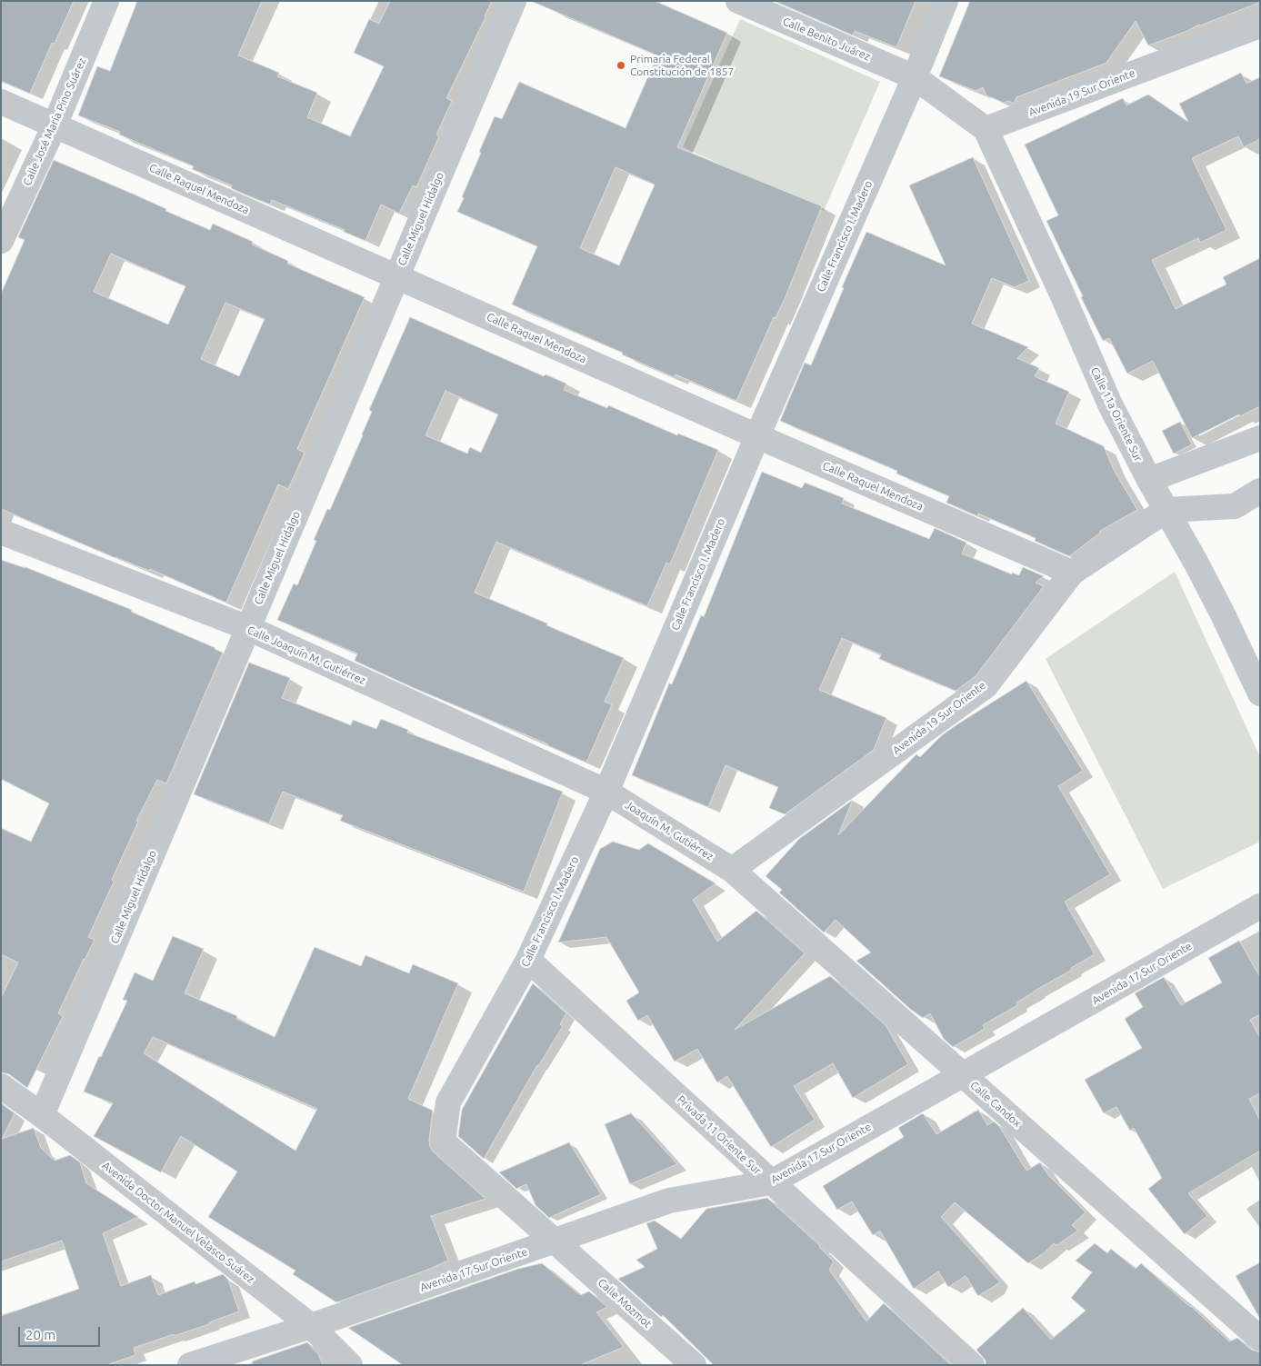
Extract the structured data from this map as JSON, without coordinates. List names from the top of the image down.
{
  "streets": {
    "street": [
      "Calle Benito Juárez",
      "Avenida 19 Sur Oriente",
      "Calle José María Pino Suárez",
      "Calle Raquel Mendoza",
      "Calle Miguel Hidalgo",
      "Calle Francisco I. Madero",
      "Calle 11a Oriente Sur",
      "Calle Joaquín M. Gutiérrez",
      "Joaquín M. Gutiérrez",
      "Avenida 17 Sur Oriente",
      "Calle Candox",
      "Privada 11 Oriente Sur",
      "Avenida Doctor Manuel Velasco Suárez",
      "Calle Mozmot"
    ]
  },
  "crossings": [
    ["Calle Benito Juárez", "Calle Francisco I. Madero"],
    ["Avenida 19 Sur Oriente", "Calle Raquel Mendoza"],
    ["Avenida 19 Sur Oriente", "Calle 11a Oriente Sur"],
    ["Avenida 19 Sur Oriente", "Joaquín M. Gutiérrez"],
    ["Avenida 19 Sur Oriente", "Calle Candox"],
    ["Calle José María Pino Suárez", "Calle Raquel Mendoza"],
    ["Calle Raquel Mendoza", "Calle Miguel Hidalgo"],
    ["Calle Raquel Mendoza", "Calle Francisco I. Madero"],
    ["Calle Miguel Hidalgo", "Calle Joaquín M. Gutiérrez"],
    ["Calle Miguel Hidalgo", "Avenida Doctor Manuel Velasco Suárez"],
    ["Calle Francisco I. Madero", "Calle Joaquín M. Gutiérrez"],
    ["Calle Francisco I. Madero", "Joaquín M. Gutiérrez"],
    ["Calle Francisco I. Madero", "Privada 11 Oriente Sur"],
    ["Calle Francisco I. Madero", "Calle Mozmot"],
    ["Calle Joaquín M. Gutiérrez", "Joaquín M. Gutiérrez"],
    ["Joaquín M. Gutiérrez", "Calle Candox"],
    ["Avenida 17 Sur Oriente", "Calle Candox"],
    ["Avenida 17 Sur Oriente", "Privada 11 Oriente Sur"],
    ["Avenida 17 Sur Oriente", "Avenida Doctor Manuel Velasco Suárez"],
    ["Avenida 17 Sur Oriente", "Calle Mozmot"]
  ],
  "places": ["Primaria Federal Constitución de 1857"],
  "scale_bar": "20 m"
}
